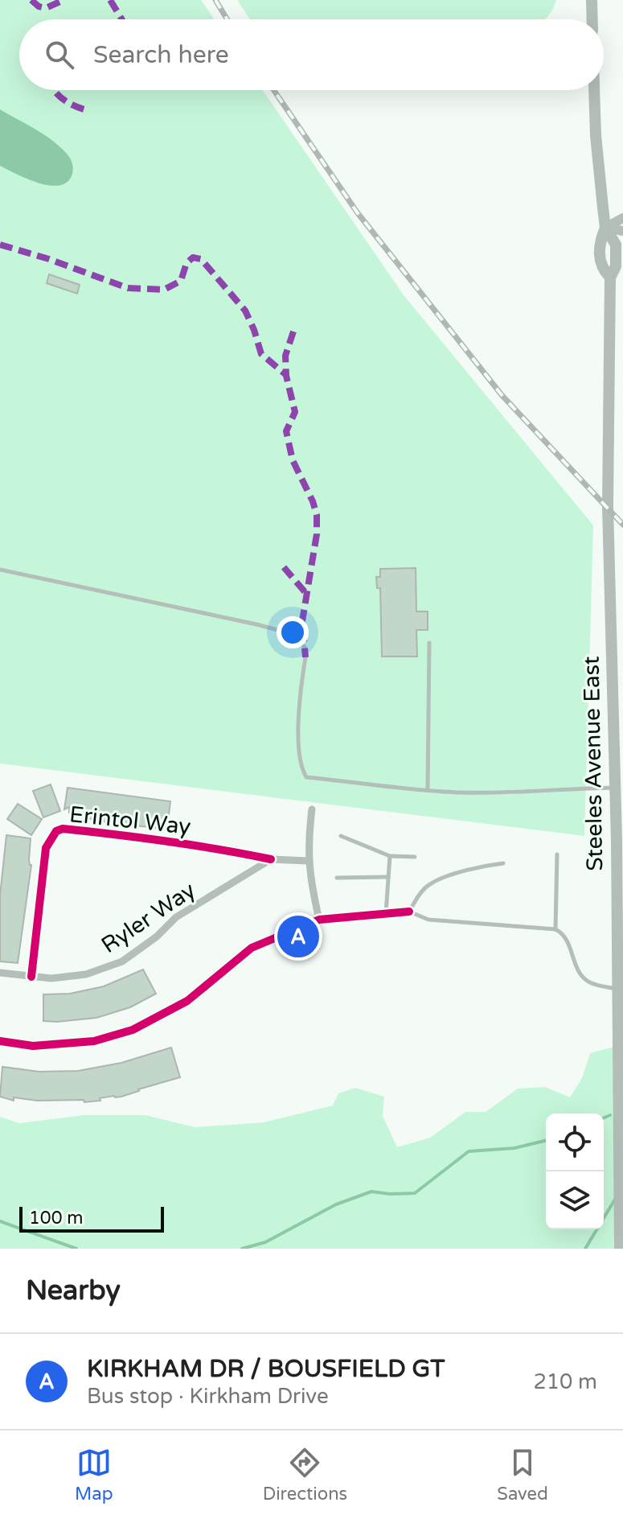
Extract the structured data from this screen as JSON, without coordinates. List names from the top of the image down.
{
  "streets": {
    "main road": ["Steeles Avenue East"],
    "street": ["Erintol Way", "Ryler Way"]
  },
  "crossings": [
    ["Erintol Way", "Ryler Way"]
  ],
  "scale_bar": "100 m",
  "page": {
    "search": "Search here",
    "pins": "A",
    "scale": "100 m",
    "heading": "Nearby",
    "list": [
      {
        "mark": "A",
        "name": "KIRKHAM DR / BOUSFIELD GT",
        "note": "Bus stop · Kirkham Drive",
        "value": "210 m"
      }
    ],
    "nav": ["Map", "Directions", "Saved"]
  }
}
